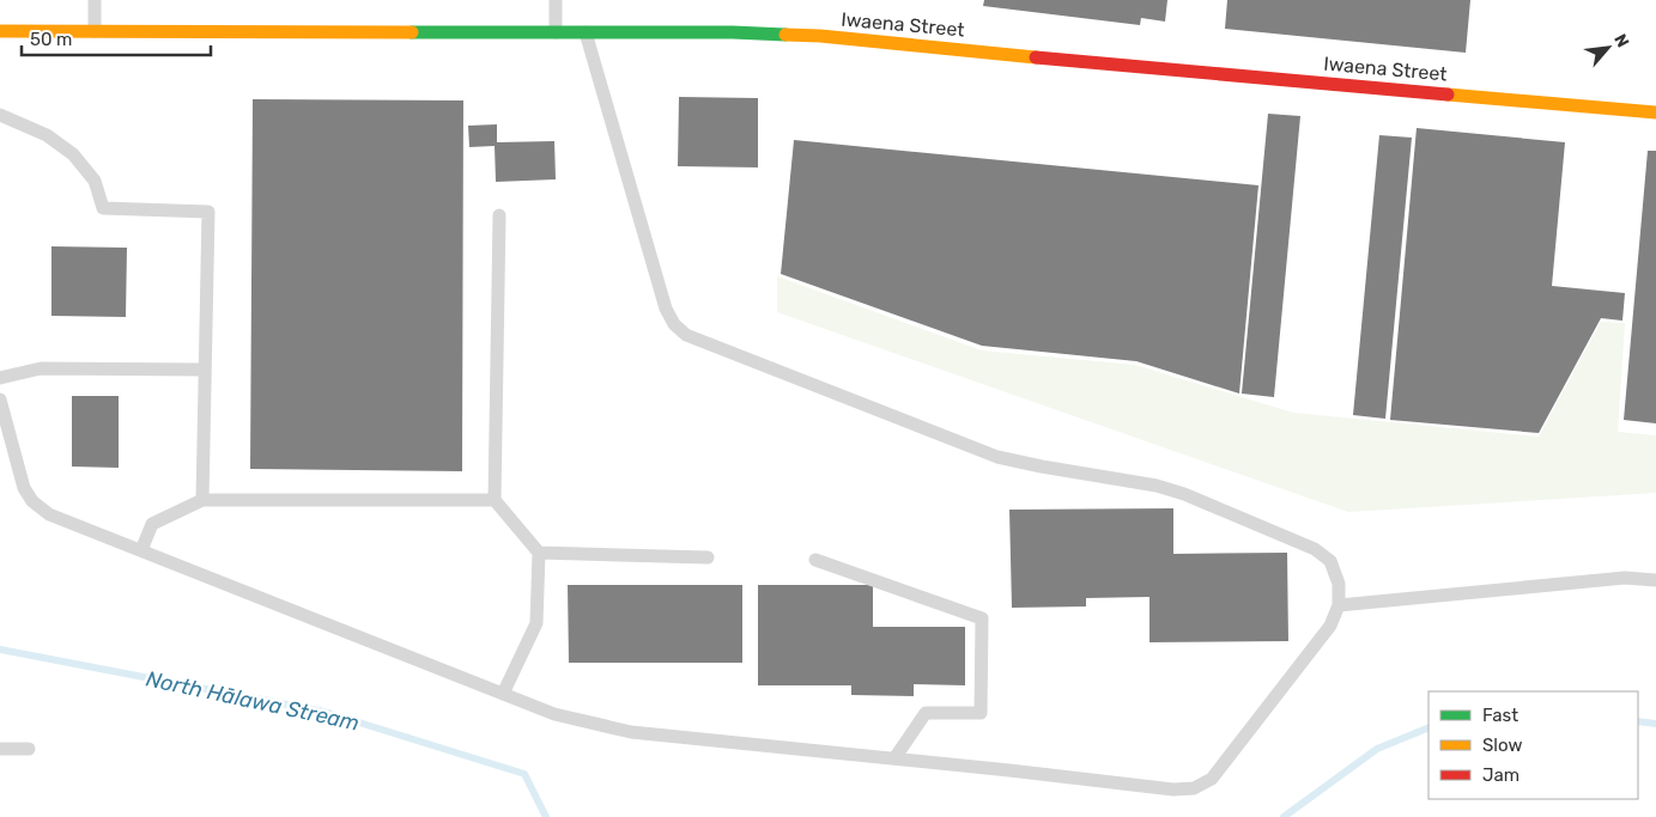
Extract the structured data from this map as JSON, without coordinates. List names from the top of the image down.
{
  "streets": {
    "street": ["Iwaena Street"]
  },
  "water": ["North Hālawa Stream"],
  "legend": ["Fast", "Slow", "Jam"],
  "scale_bar": "50 m",
  "north": "top right"
}
